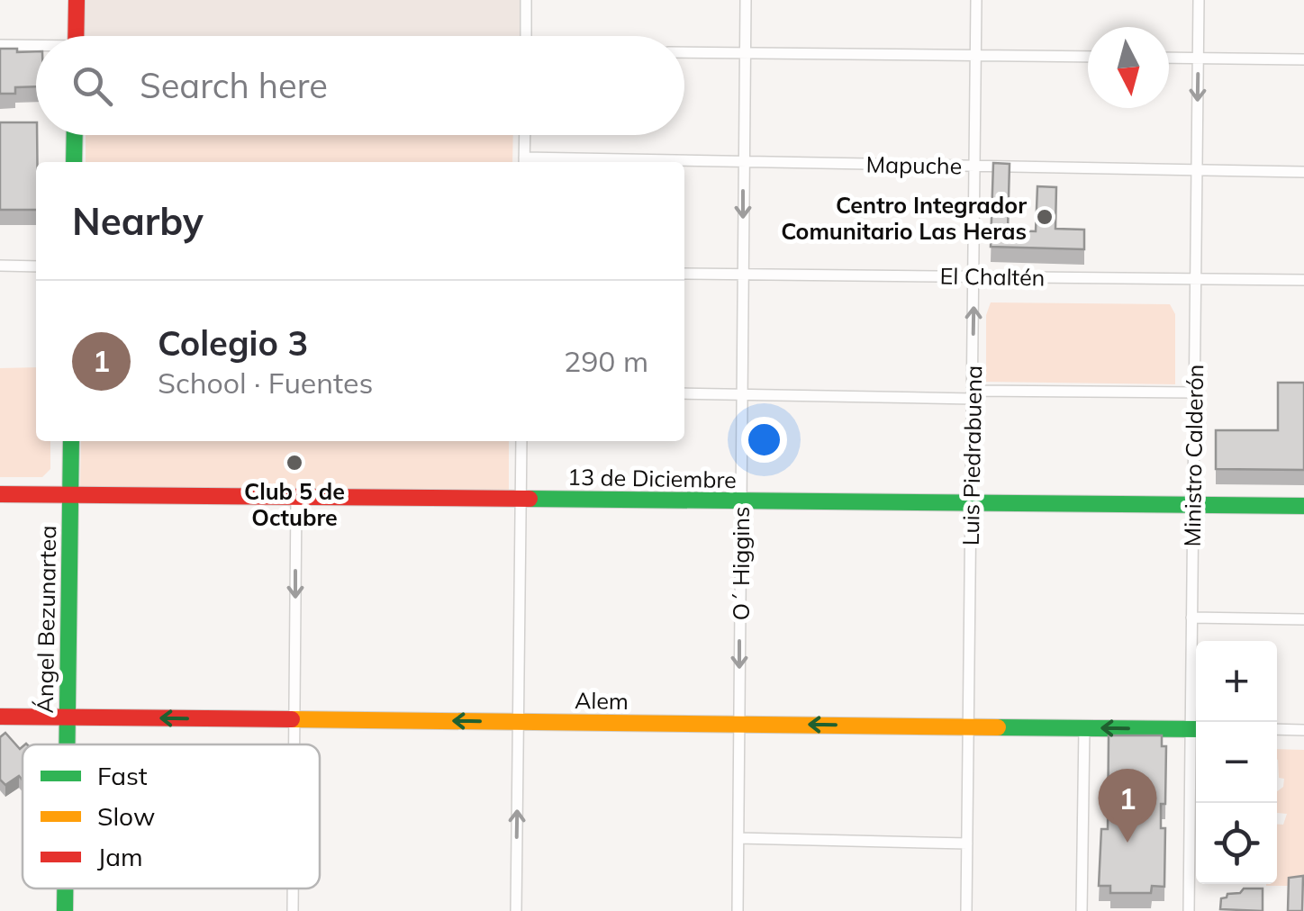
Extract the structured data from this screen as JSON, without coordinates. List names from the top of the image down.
{
  "streets": {
    "street": [
      "Mapuche",
      "El Chaltén",
      "Luis Piedrabuena",
      "Ministro Calderón",
      "13 de Diciembre",
      "O´ Higgins",
      "Ángel Bezunartea",
      "Alem"
    ]
  },
  "crossings": [
    ["Mapuche", "Luis Piedrabuena"],
    ["Mapuche", "Ministro Calderón"],
    ["Mapuche", "O´ Higgins"],
    ["El Chaltén", "Luis Piedrabuena"],
    ["El Chaltén", "Ministro Calderón"],
    ["El Chaltén", "O´ Higgins"],
    ["Luis Piedrabuena", "13 de Diciembre"],
    ["Luis Piedrabuena", "Alem"],
    ["Ministro Calderón", "13 de Diciembre"],
    ["13 de Diciembre", "O´ Higgins"],
    ["13 de Diciembre", "Ángel Bezunartea"],
    ["O´ Higgins", "Alem"],
    ["Ángel Bezunartea", "Alem"]
  ],
  "one_way": ["O´ Higgins", "Alem"],
  "places": ["Centro Integrador Comunitario Las Heras", "Club 5 de Octubre"],
  "legend": ["Fast", "Slow", "Jam"],
  "north": "bottom",
  "page": {
    "search": "Search here",
    "heading": "Nearby",
    "list": [
      {
        "mark": "1",
        "name": "Colegio 3",
        "note": "School · Fuentes",
        "value": "290 m"
      }
    ],
    "map_buttons": ["+", "−"],
    "pins": "1"
  }
}
